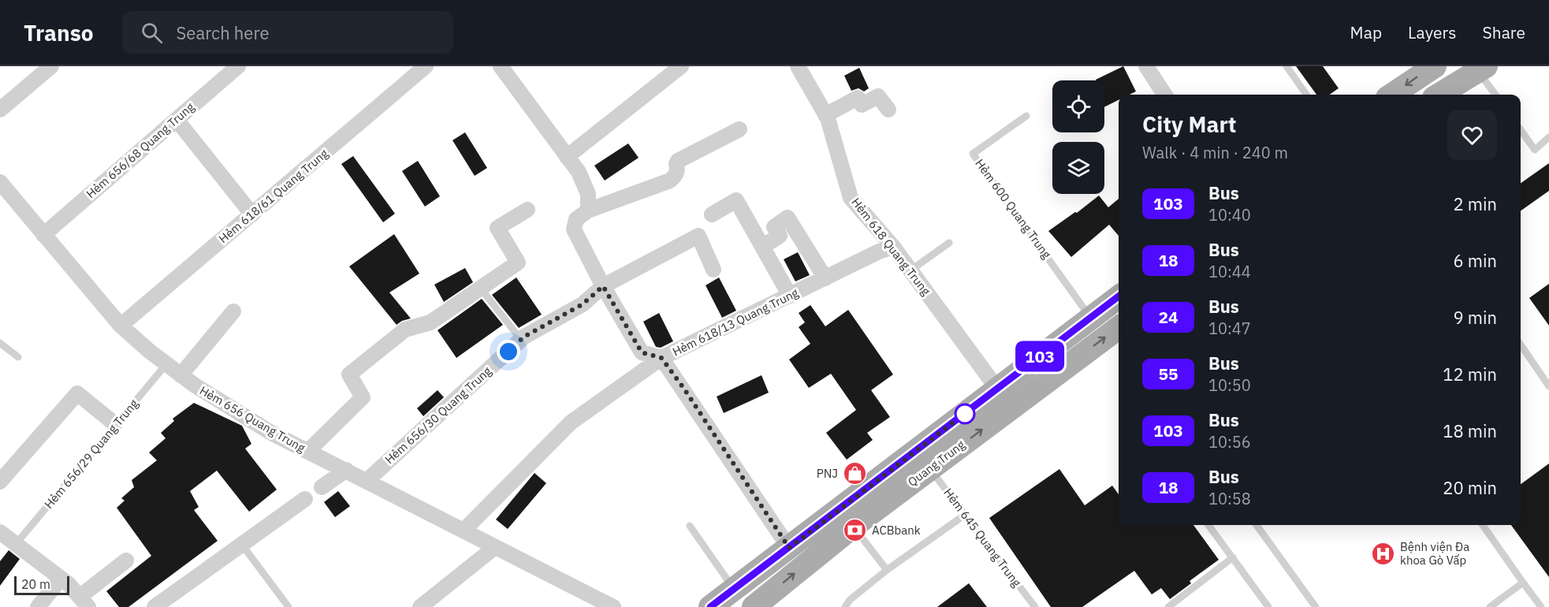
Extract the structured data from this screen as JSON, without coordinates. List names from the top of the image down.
{
  "streets": {
    "main road": ["Quang Trung"],
    "street": [
      "Hẻm 656/68 Quang Trung",
      "Hẻm 618/61 Quang Trung",
      "Hẻm 618 Quang Trung",
      "Hẻm 618/13 Quang Trung",
      "Hẻm 656/30 Quang Trung",
      "Hẻm 656 Quang Trung"
    ],
    "lane": ["Hẻm 600 Quang Trung", "Hẻm 656/29 Quang Trung", "Hẻm 645 Quang Trung"]
  },
  "crossings": [
    ["Hẻm 656/68 Quang Trung", "Hẻm 656 Quang Trung"],
    ["Hẻm 618/61 Quang Trung", "Hẻm 656 Quang Trung"],
    ["Hẻm 600 Quang Trung", "Quang Trung"],
    ["Hẻm 618 Quang Trung", "Hẻm 618/13 Quang Trung"],
    ["Hẻm 618 Quang Trung", "Quang Trung"],
    ["Hẻm 618/13 Quang Trung", "Hẻm 656 Quang Trung"],
    ["Hẻm 656/30 Quang Trung", "Hẻm 656 Quang Trung"],
    ["Hẻm 656 Quang Trung", "Hẻm 656/29 Quang Trung"],
    ["Quang Trung", "Hẻm 645 Quang Trung"]
  ],
  "places": {
    "shop": ["PNJ"],
    "bank": ["ACBbank"],
    "hospital": ["Bệnh viện Đa khoa Gò Vấp"]
  },
  "lines": ["bus line 103"],
  "scale_bar": "20 m",
  "page": {
    "header": "Transo",
    "search": "Search here",
    "nav": ["Map", "Layers", "Share"],
    "on_map": "103",
    "heading": ["City Mart", "Walk · 4 min · 240 m"],
    "list": [
      {
        "mark": "103",
        "name": "Bus",
        "note": "10:40",
        "value": "2 min"
      },
      {
        "mark": "18",
        "name": "Bus",
        "note": "10:44",
        "value": "6 min"
      },
      {
        "mark": "24",
        "name": "Bus",
        "note": "10:47",
        "value": "9 min"
      },
      {
        "mark": "55",
        "name": "Bus",
        "note": "10:50",
        "value": "12 min"
      },
      {
        "mark": "103",
        "name": "Bus",
        "note": "10:56",
        "value": "18 min"
      },
      {
        "mark": "18",
        "name": "Bus",
        "note": "10:58",
        "value": "20 min"
      }
    ],
    "scale": "20 m"
  }
}
